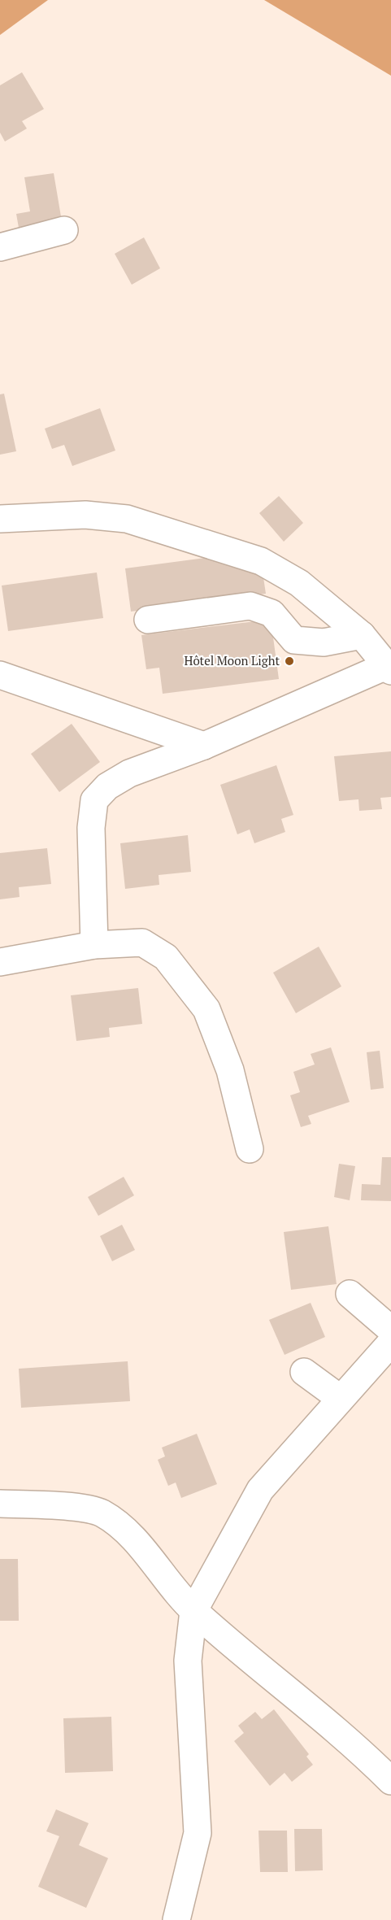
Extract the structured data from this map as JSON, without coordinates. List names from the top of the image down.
{
  "places": ["Hôtel Moon Light"]
}
